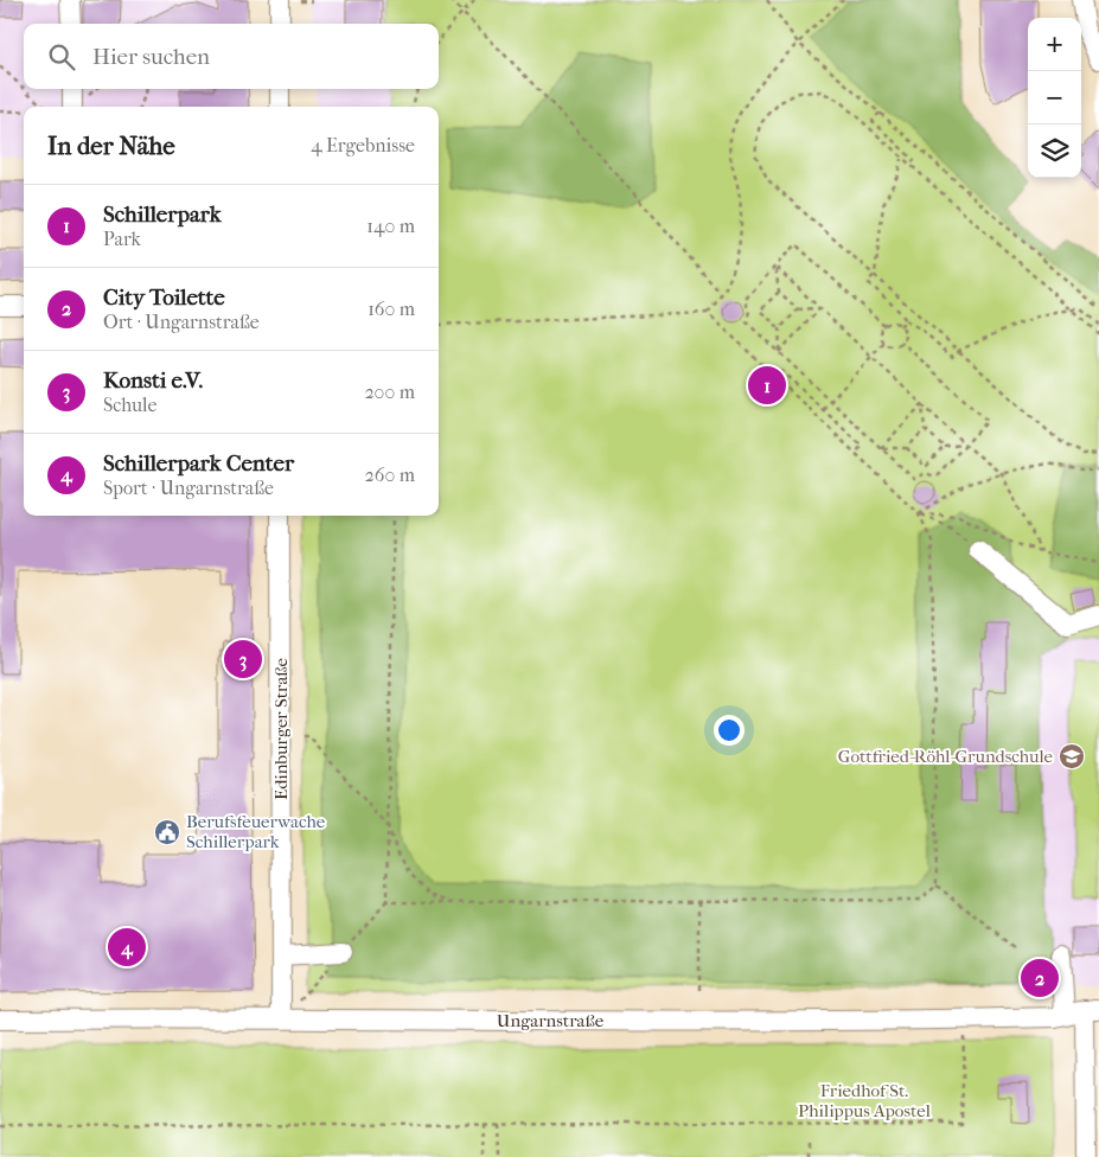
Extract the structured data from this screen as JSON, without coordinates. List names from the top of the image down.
{
  "streets": {
    "street": ["Edinburger Straße", "Ungarnstraße"]
  },
  "crossings": [
    ["Edinburger Straße", "Ungarnstraße"]
  ],
  "parks": ["Friedhof St. Philippus Apostel"],
  "places": {
    "school or university": ["Gottfried-Röhl-Grundschule"],
    "public building": ["Berufsfeuerwache Schillerpark"]
  },
  "page": {
    "map_buttons": ["+", "−"],
    "search": "Hier suchen",
    "heading": ["In der Nähe", "4 Ergebnisse"],
    "list": [
      {
        "mark": "1",
        "name": "Schillerpark",
        "note": "Park",
        "value": "140 m"
      },
      {
        "mark": "2",
        "name": "City Toilette",
        "note": "Ort · Ungarnstraße",
        "value": "160 m"
      },
      {
        "mark": "3",
        "name": "Konsti e.V.",
        "note": "Schule",
        "value": "200 m"
      },
      {
        "mark": "4",
        "name": "Schillerpark Center",
        "note": "Sport · Ungarnstraße",
        "value": "260 m"
      }
    ],
    "pins": [
      "1",
      "3",
      "4",
      "2"
    ]
  }
}
